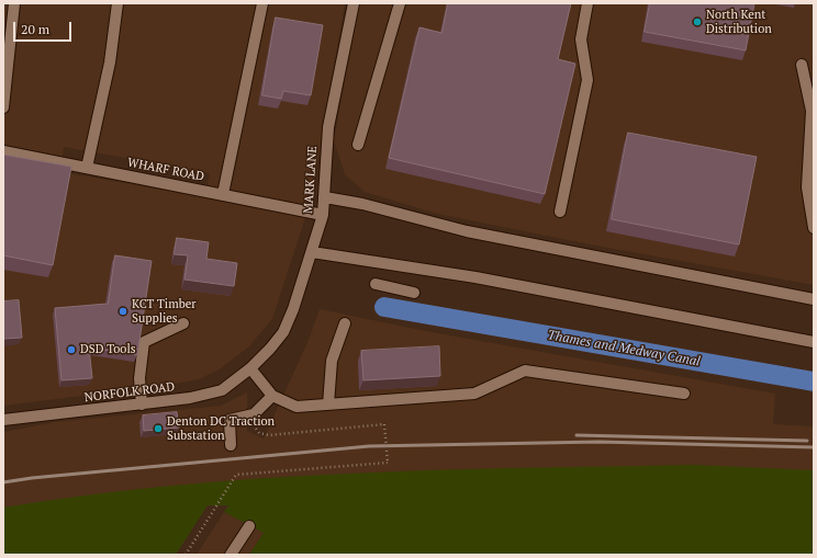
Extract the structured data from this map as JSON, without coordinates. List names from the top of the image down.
{
  "streets": {
    "street": ["WHARF ROAD", "MARK LANE", "NORFOLK ROAD"]
  },
  "crossings": [
    ["WHARF ROAD", "MARK LANE"],
    ["MARK LANE", "NORFOLK ROAD"]
  ],
  "water": ["Thames and Medway Canal"],
  "places": [
    "North Kent Distribution",
    "KCT Timber Supplies",
    "DSD Tools",
    "Denton DC Traction Substation"
  ],
  "scale_bar": "20 m"
}
